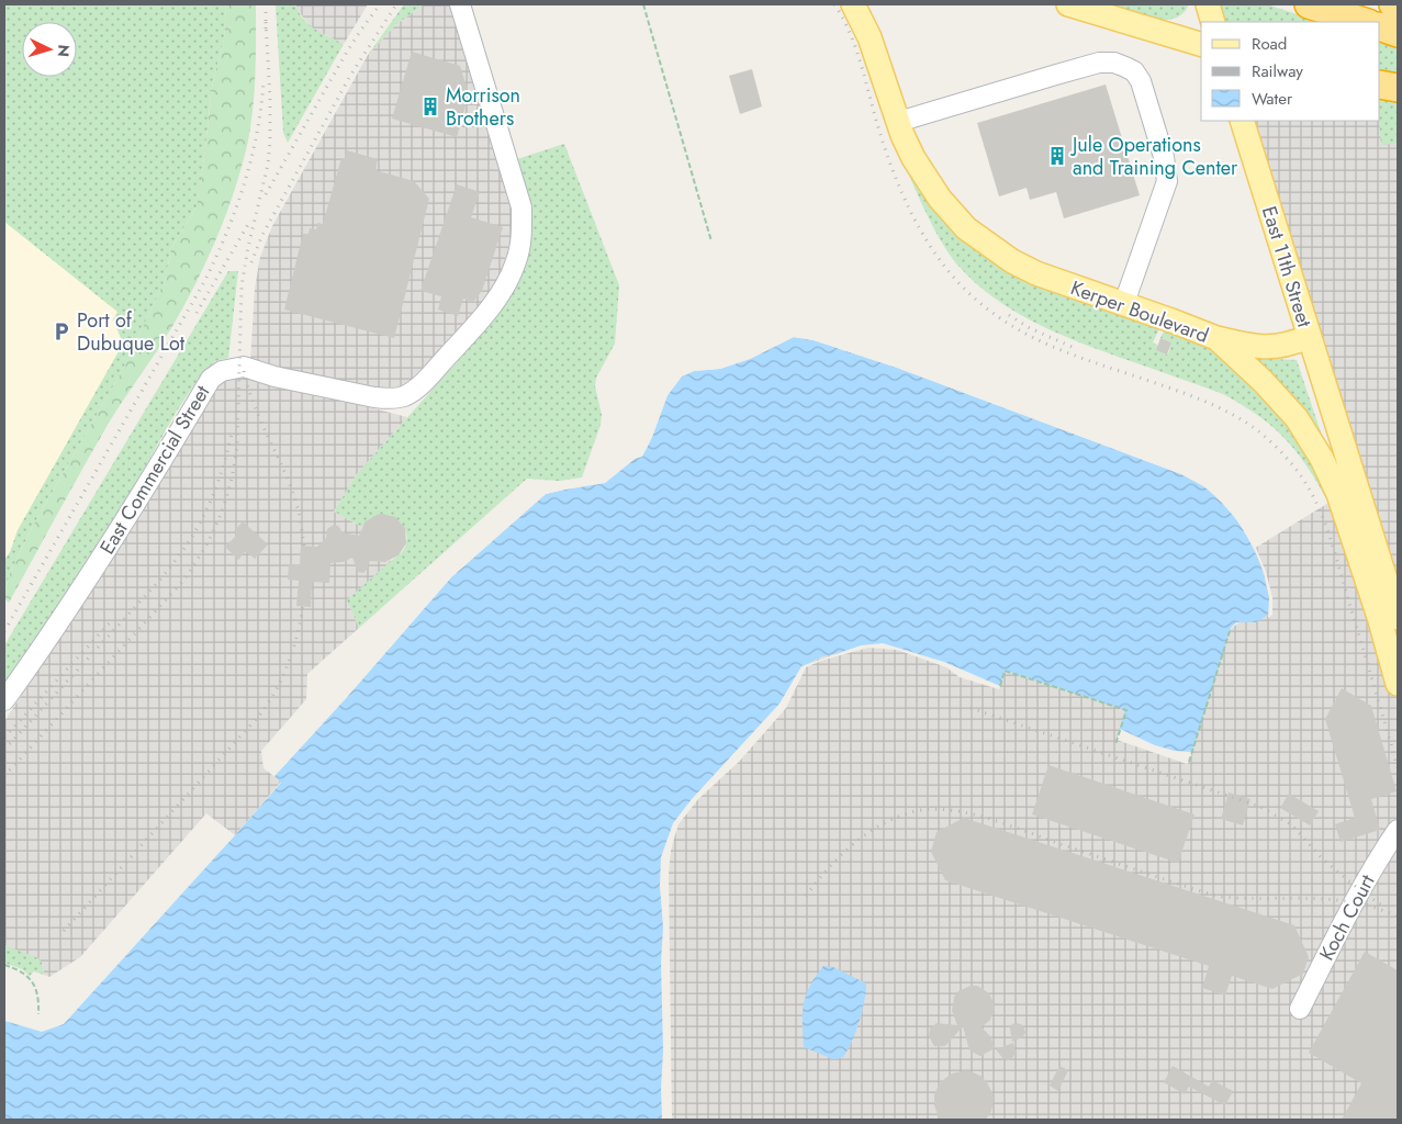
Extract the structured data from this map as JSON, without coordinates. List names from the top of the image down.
{
  "streets": {
    "main road": ["East 11th Street", "Kerper Boulevard"],
    "street": ["East Commercial Street", "Koch Court"]
  },
  "places": {
    "building": ["Morrison Brothers", "Jule Operations and Training Center"],
    "parking": ["Port of Dubuque Lot"]
  },
  "legend": ["Road", "Railway", "Water"],
  "north": "right"
}
